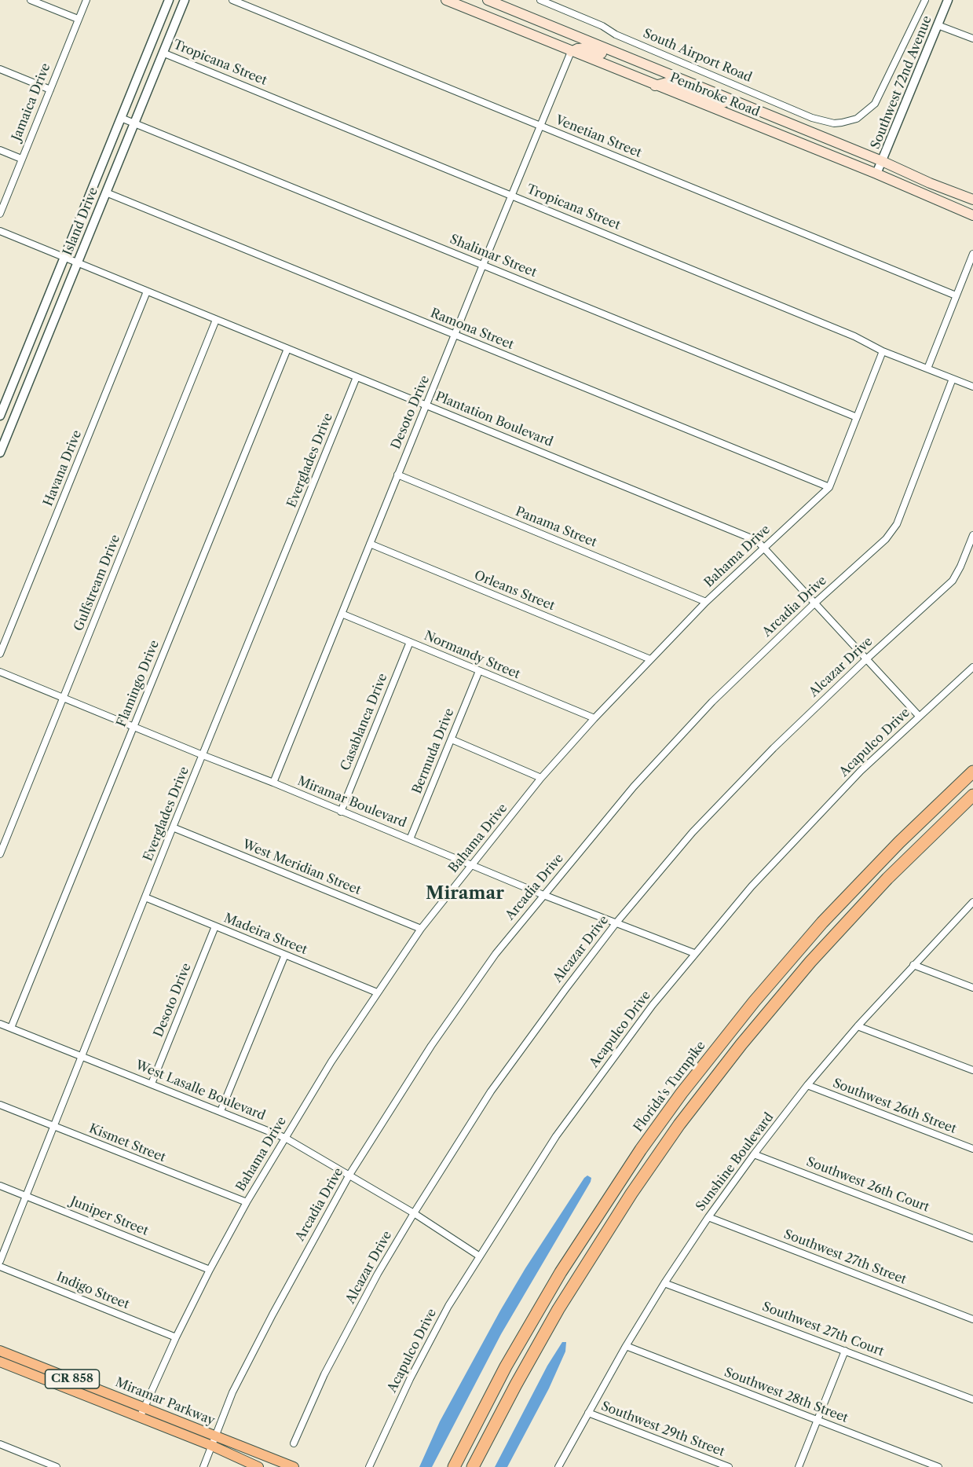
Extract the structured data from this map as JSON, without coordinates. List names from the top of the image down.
{
  "streets": {
    "highway": ["Florida's Turnpike"],
    "main road": ["Pembroke Road", "CR 858", "Miramar Parkway"],
    "street": [
      "South Airport Road",
      "Tropicana Street",
      "Southwest 72nd Avenue",
      "Jamaica Drive",
      "Venetian Street",
      "Island Drive",
      "Shalimar Street",
      "Ramona Street",
      "Desoto Drive",
      "Plantation Boulevard",
      "Everglades Drive",
      "Havana Drive",
      "Panama Street",
      "Bahama Drive",
      "Gulfstream Drive",
      "Orleans Street",
      "Arcadia Drive",
      "Normandy Street",
      "Alcazar Drive",
      "Flamingo Drive",
      "Casablanca Drive",
      "Acapulco Drive",
      "Bermuda Drive",
      "Miramar Boulevard",
      "West Meridian Street",
      "Madeira Street",
      "West Lasalle Boulevard",
      "Southwest 26th Street",
      "Kismet Street",
      "Sunshine Boulevard",
      "Southwest 26th Court",
      "Juniper Street",
      "Southwest 27th Street",
      "Indigo Street",
      "Southwest 27th Court",
      "Southwest 28th Street",
      "Southwest 29th Street"
    ]
  },
  "crossings": [
    ["Tropicana Street", "Island Drive"],
    ["Tropicana Street", "Desoto Drive"],
    ["Tropicana Street", "Bahama Drive"],
    ["Tropicana Street", "Arcadia Drive"],
    ["Southwest 72nd Avenue", "Pembroke Road"],
    ["Pembroke Road", "Desoto Drive"],
    ["Venetian Street", "Desoto Drive"],
    ["Island Drive", "Shalimar Street"],
    ["Island Drive", "Ramona Street"],
    ["Island Drive", "Plantation Boulevard"],
    ["Shalimar Street", "Desoto Drive"],
    ["Shalimar Street", "Bahama Drive"],
    ["Ramona Street", "Desoto Drive"],
    ["Ramona Street", "Bahama Drive"],
    ["Desoto Drive", "Plantation Boulevard"],
    ["Desoto Drive", "Panama Street"],
    ["Desoto Drive", "Orleans Street"],
    ["Desoto Drive", "Normandy Street"],
    ["Desoto Drive", "Miramar Boulevard"],
    ["Desoto Drive", "Madeira Street"],
    ["Desoto Drive", "West Lasalle Boulevard"],
    ["Plantation Boulevard", "Everglades Drive"],
    ["Plantation Boulevard", "Havana Drive"],
    ["Plantation Boulevard", "Bahama Drive"],
    ["Plantation Boulevard", "Gulfstream Drive"],
    ["Plantation Boulevard", "Arcadia Drive"],
    ["Plantation Boulevard", "Alcazar Drive"],
    ["Plantation Boulevard", "Flamingo Drive"],
    ["Plantation Boulevard", "Acapulco Drive"],
    ["Everglades Drive", "Miramar Boulevard"],
    ["Everglades Drive", "West Meridian Street"],
    ["Everglades Drive", "Madeira Street"],
    ["Everglades Drive", "West Lasalle Boulevard"],
    ["Everglades Drive", "Kismet Street"],
    ["Everglades Drive", "Juniper Street"],
    ["Panama Street", "Bahama Drive"],
    ["Bahama Drive", "Orleans Street"],
    ["Bahama Drive", "Normandy Street"],
    ["Bahama Drive", "Miramar Boulevard"],
    ["Bahama Drive", "West Meridian Street"],
    ["Bahama Drive", "Madeira Street"],
    ["Bahama Drive", "West Lasalle Boulevard"],
    ["Bahama Drive", "Kismet Street"],
    ["Bahama Drive", "Juniper Street"],
    ["Bahama Drive", "Indigo Street"],
    ["Bahama Drive", "Miramar Parkway"],
    ["Gulfstream Drive", "Miramar Boulevard"],
    ["Arcadia Drive", "Miramar Boulevard"],
    ["Arcadia Drive", "West Lasalle Boulevard"],
    ["Arcadia Drive", "Miramar Parkway"],
    ["Normandy Street", "Casablanca Drive"],
    ["Normandy Street", "Bermuda Drive"],
    ["Alcazar Drive", "Miramar Boulevard"],
    ["Alcazar Drive", "West Lasalle Boulevard"],
    ["Flamingo Drive", "Miramar Boulevard"],
    ["Flamingo Drive", "West Lasalle Boulevard"],
    ["Casablanca Drive", "Miramar Boulevard"],
    ["Acapulco Drive", "Miramar Boulevard"],
    ["Acapulco Drive", "West Lasalle Boulevard"],
    ["Bermuda Drive", "Miramar Boulevard"],
    ["Southwest 26th Street", "Sunshine Boulevard"],
    ["Sunshine Boulevard", "Southwest 26th Court"],
    ["Sunshine Boulevard", "Southwest 27th Street"],
    ["Sunshine Boulevard", "Southwest 27th Court"],
    ["Sunshine Boulevard", "Southwest 28th Street"],
    ["Sunshine Boulevard", "Southwest 29th Street"]
  ],
  "districts": ["Miramar"]
}
